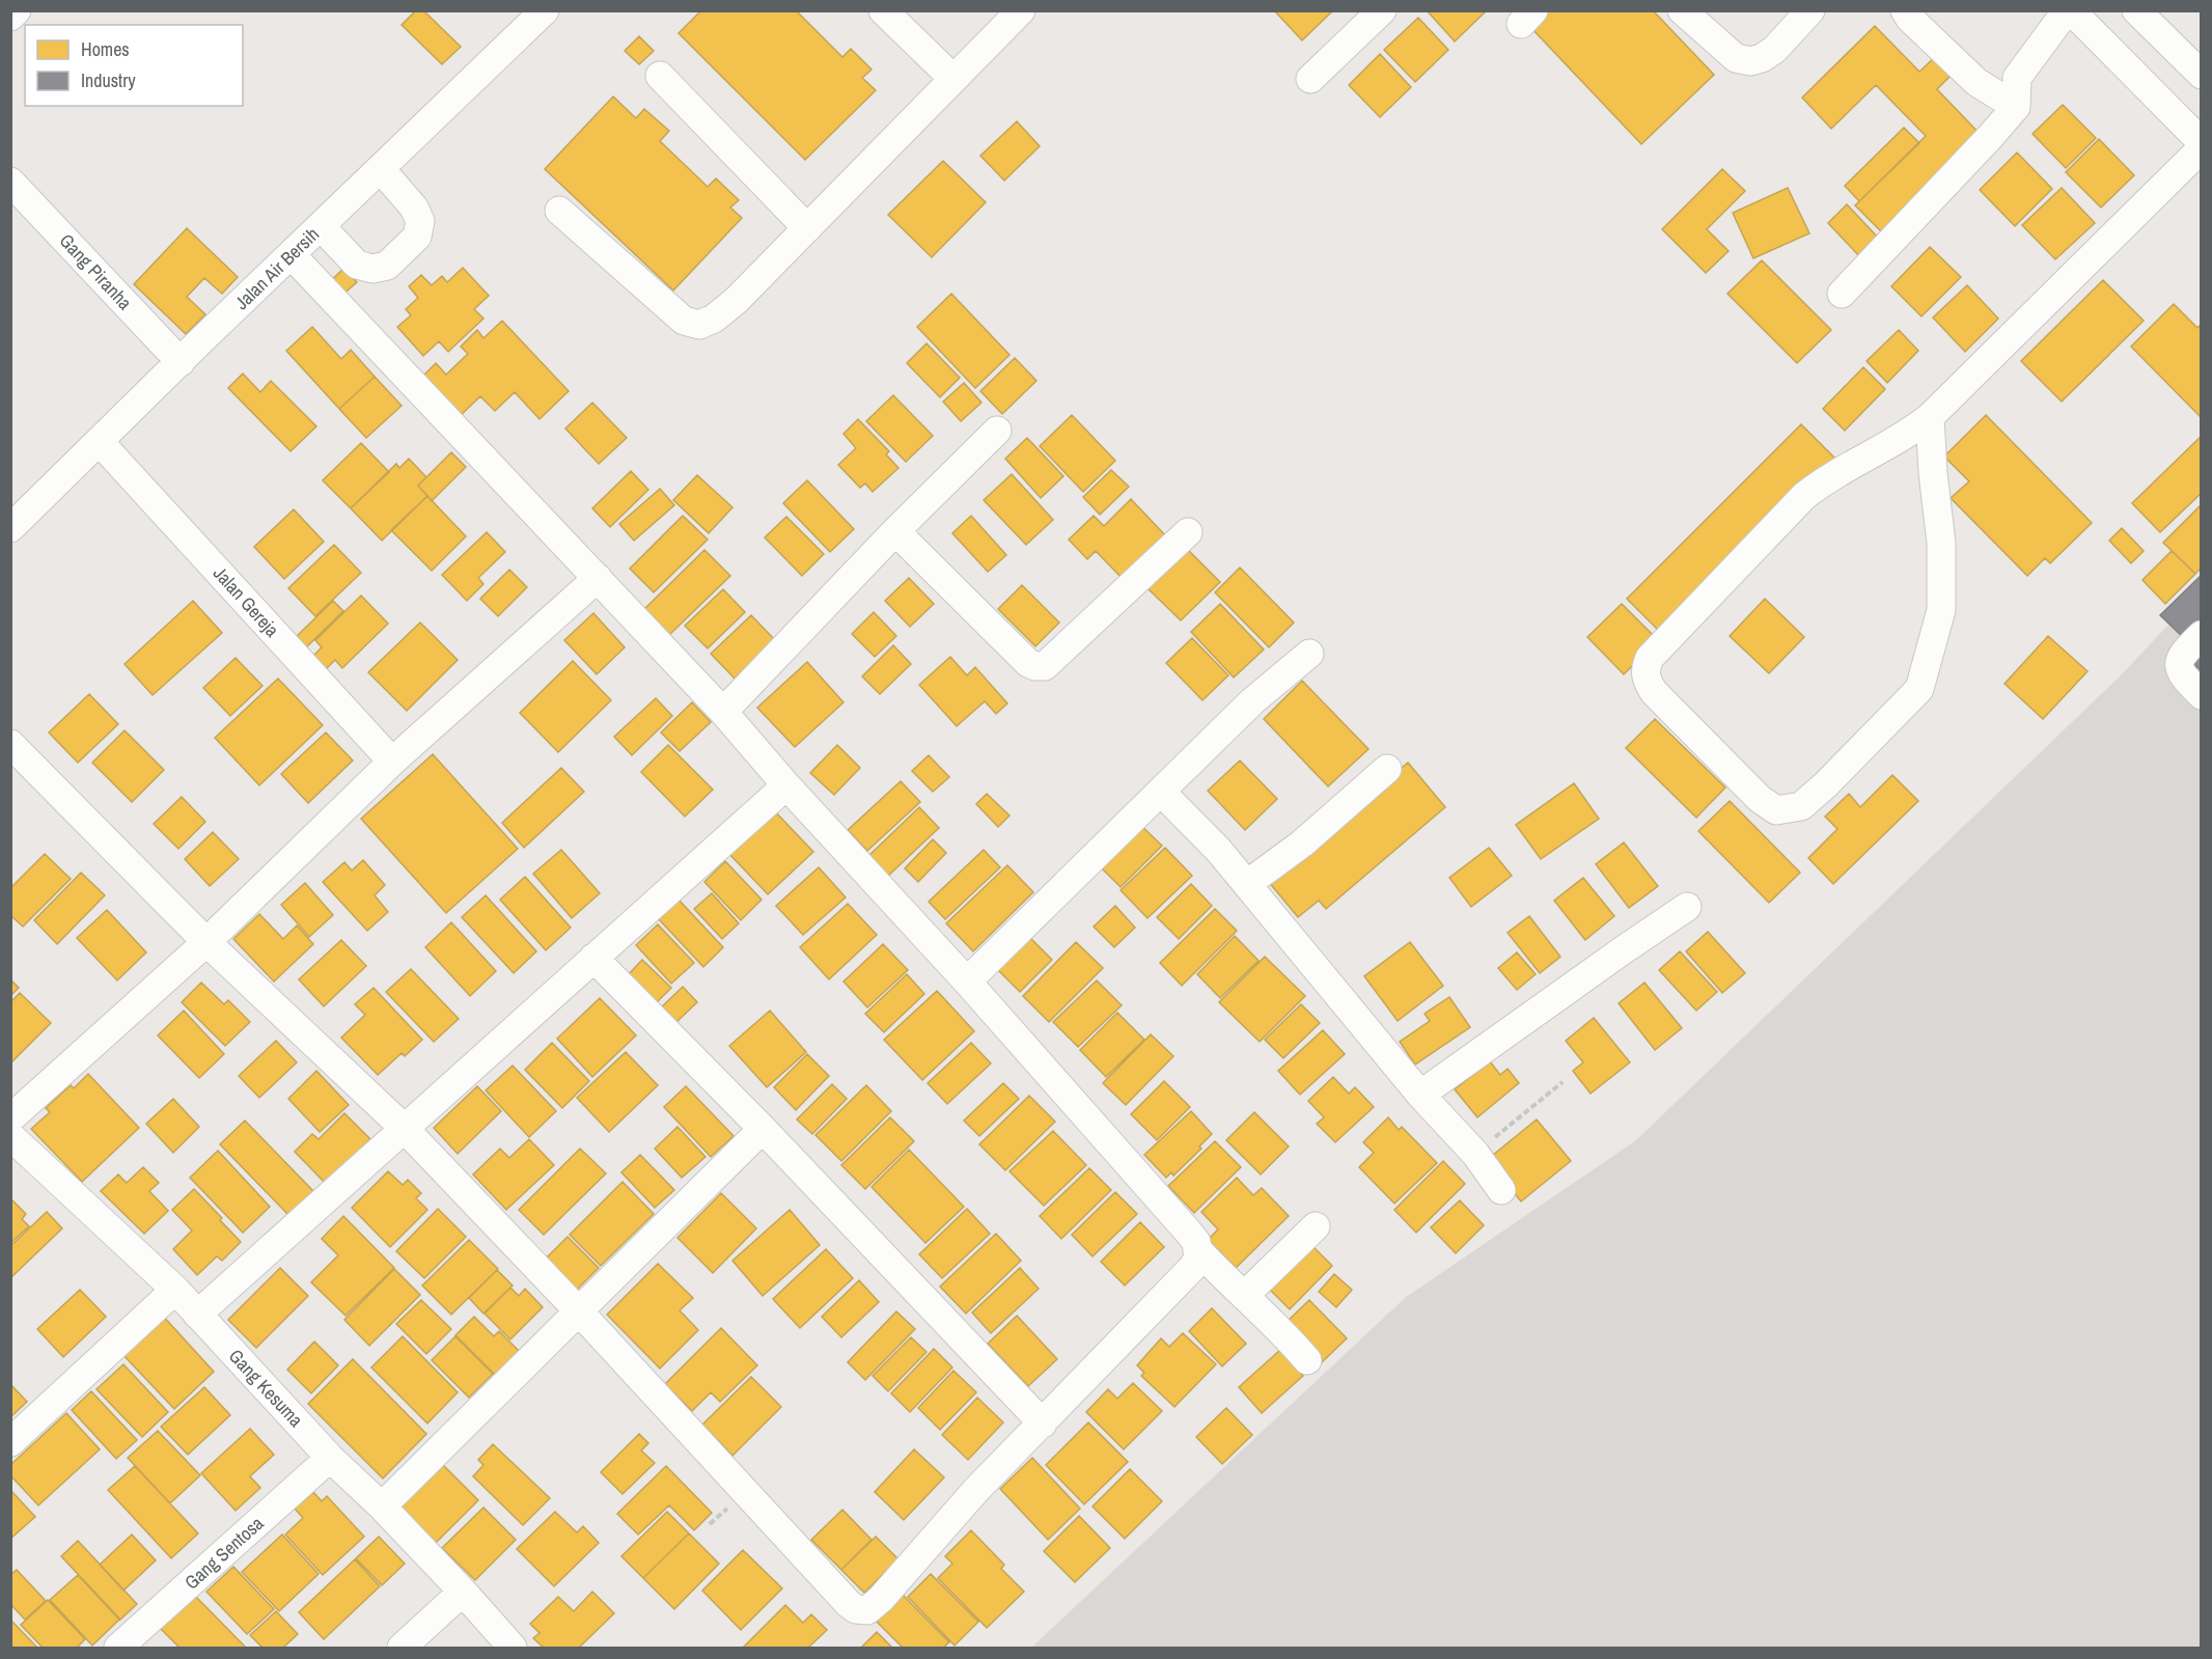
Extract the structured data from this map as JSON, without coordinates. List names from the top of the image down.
{
  "streets": {
    "street": [
      "Jalan Air Bersih",
      "Gang Piranha",
      "Jalan Gereja",
      "Gang Kesuma",
      "Gang Sentosa"
    ]
  },
  "crossings": [
    ["Jalan Air Bersih", "Gang Piranha"],
    ["Jalan Air Bersih", "Jalan Gereja"],
    ["Gang Kesuma", "Gang Sentosa"]
  ],
  "legend": ["Homes", "Industry"]
}
